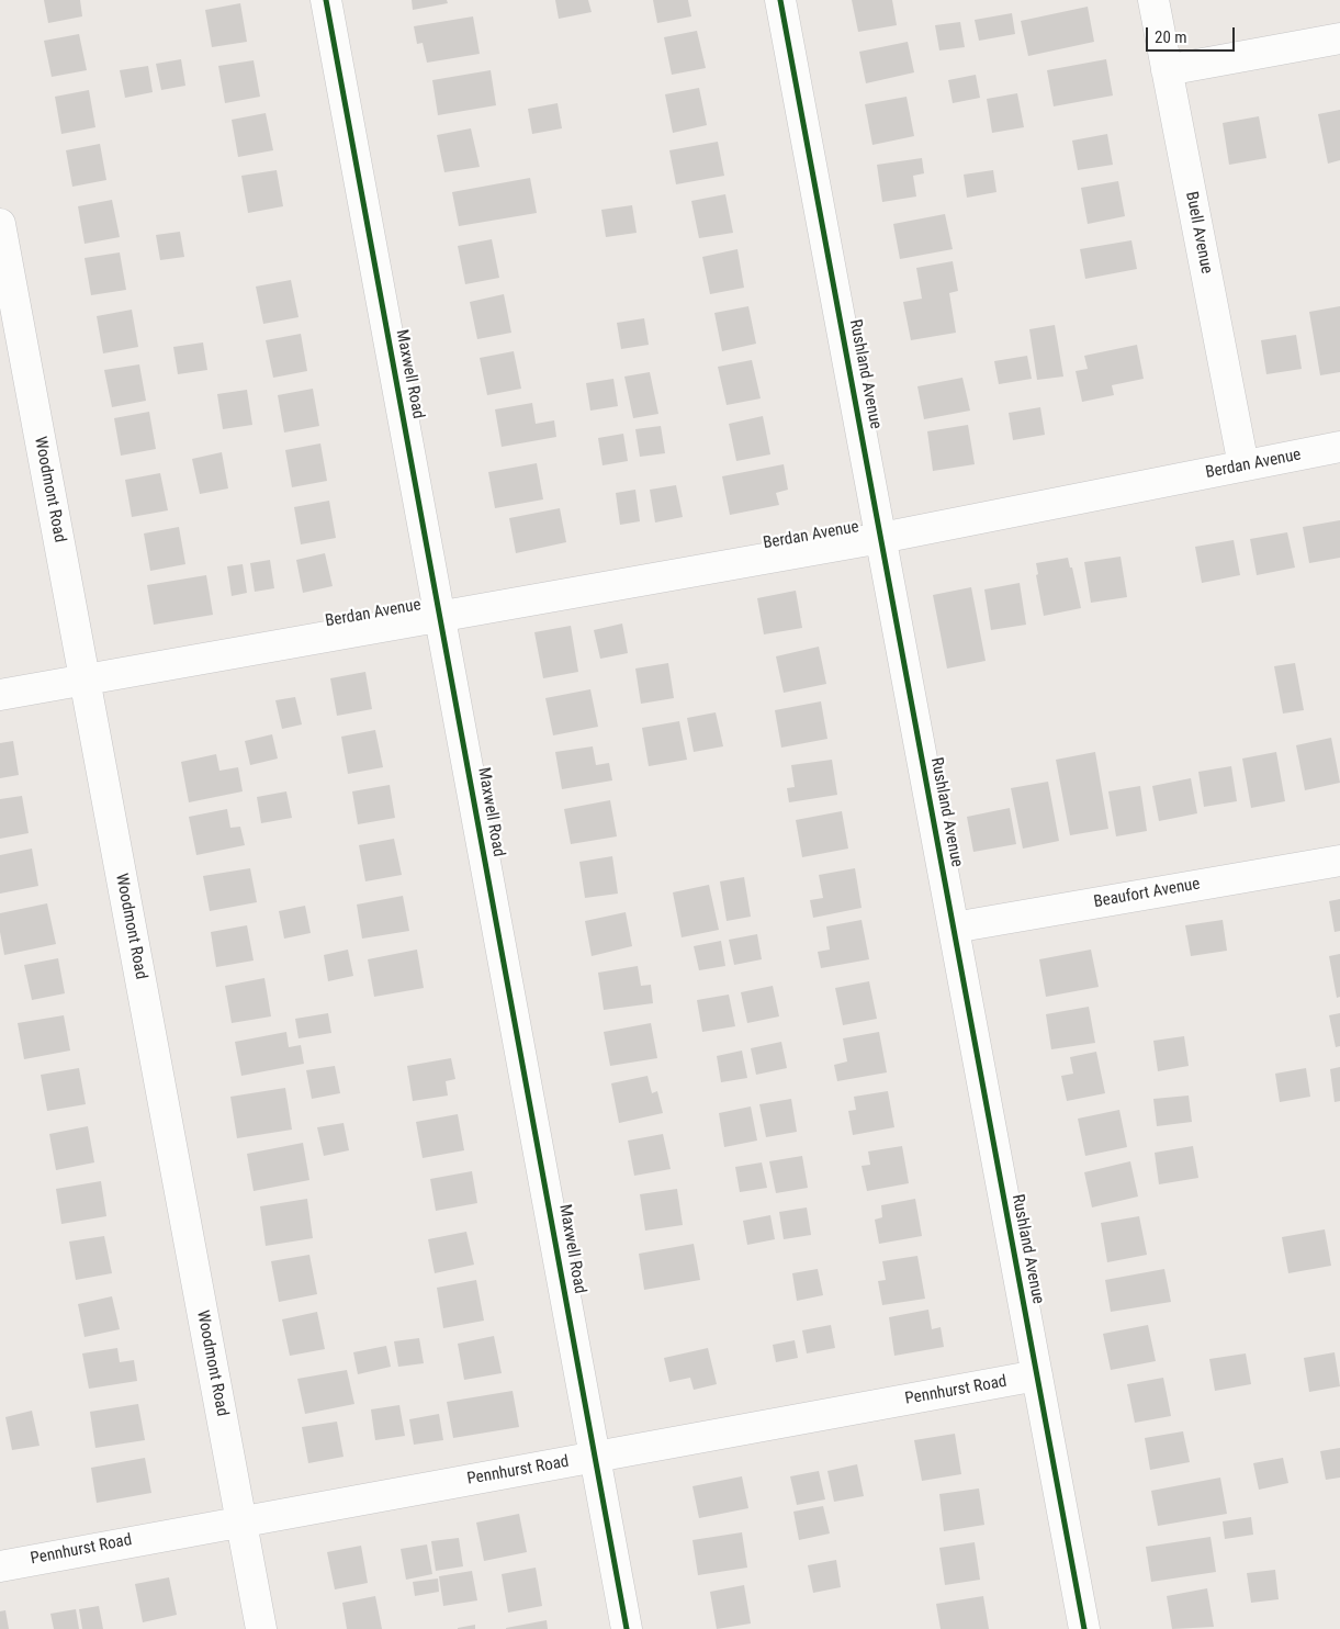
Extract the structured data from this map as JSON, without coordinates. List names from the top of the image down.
{
  "streets": {
    "street": [
      "Buell Avenue",
      "Maxwell Road",
      "Rushland Avenue",
      "Berdan Avenue",
      "Woodmont Road",
      "Beaufort Avenue",
      "Pennhurst Road"
    ]
  },
  "crossings": [
    ["Buell Avenue", "Berdan Avenue"],
    ["Maxwell Road", "Berdan Avenue"],
    ["Maxwell Road", "Pennhurst Road"],
    ["Rushland Avenue", "Berdan Avenue"],
    ["Rushland Avenue", "Beaufort Avenue"],
    ["Rushland Avenue", "Pennhurst Road"],
    ["Berdan Avenue", "Woodmont Road"],
    ["Woodmont Road", "Pennhurst Road"]
  ],
  "scale_bar": "20 m"
}
